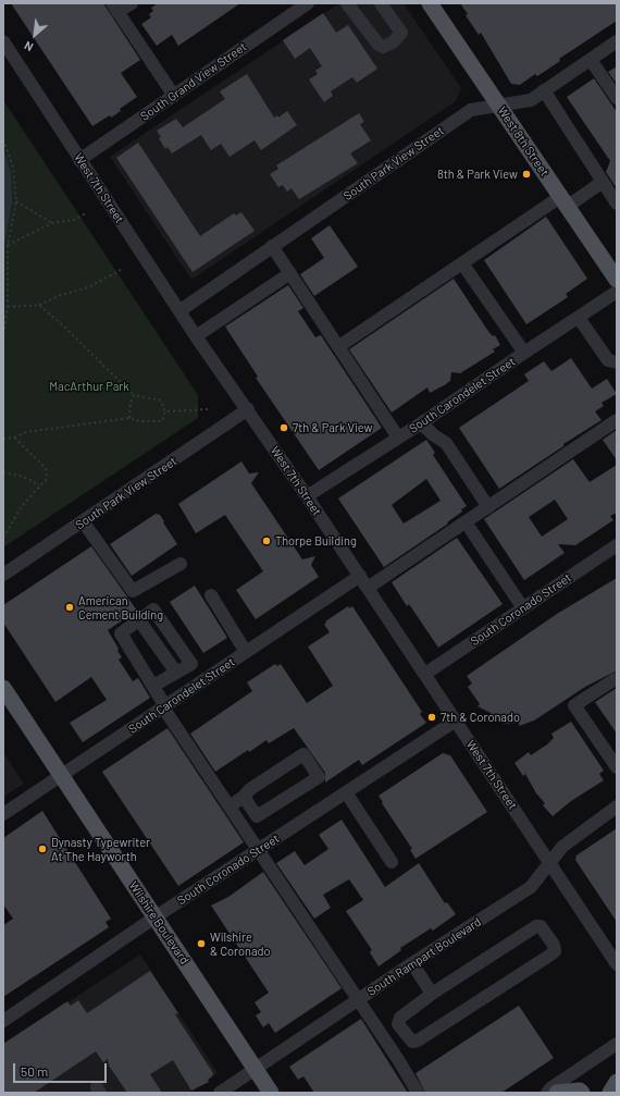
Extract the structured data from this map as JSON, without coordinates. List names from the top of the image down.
{
  "streets": {
    "main road": ["West 8th Street", "Wilshire Boulevard"],
    "street": [
      "South Grand View Street",
      "South Park View Street",
      "West 7th Street",
      "South Carondelet Street",
      "South Coronado Street",
      "South Rampart Boulevard"
    ]
  },
  "crossings": [
    ["South Grand View Street", "West 7th Street"],
    ["West 8th Street", "South Park View Street"],
    ["South Park View Street", "West 7th Street"],
    ["West 7th Street", "South Carondelet Street"],
    ["West 7th Street", "South Coronado Street"],
    ["West 7th Street", "South Rampart Boulevard"],
    ["South Carondelet Street", "Wilshire Boulevard"],
    ["South Coronado Street", "Wilshire Boulevard"],
    ["Wilshire Boulevard", "South Rampart Boulevard"]
  ],
  "parks": ["MacArthur Park"],
  "places": [
    "8th & Park View",
    "7th & Park View",
    "Thorpe Building",
    "American Cement Building",
    "7th & Coronado",
    "Dynasty Typewriter At The Hayworth",
    "Wilshire & Coronado"
  ],
  "scale_bar": "50 m",
  "north": "bottom left"
}
